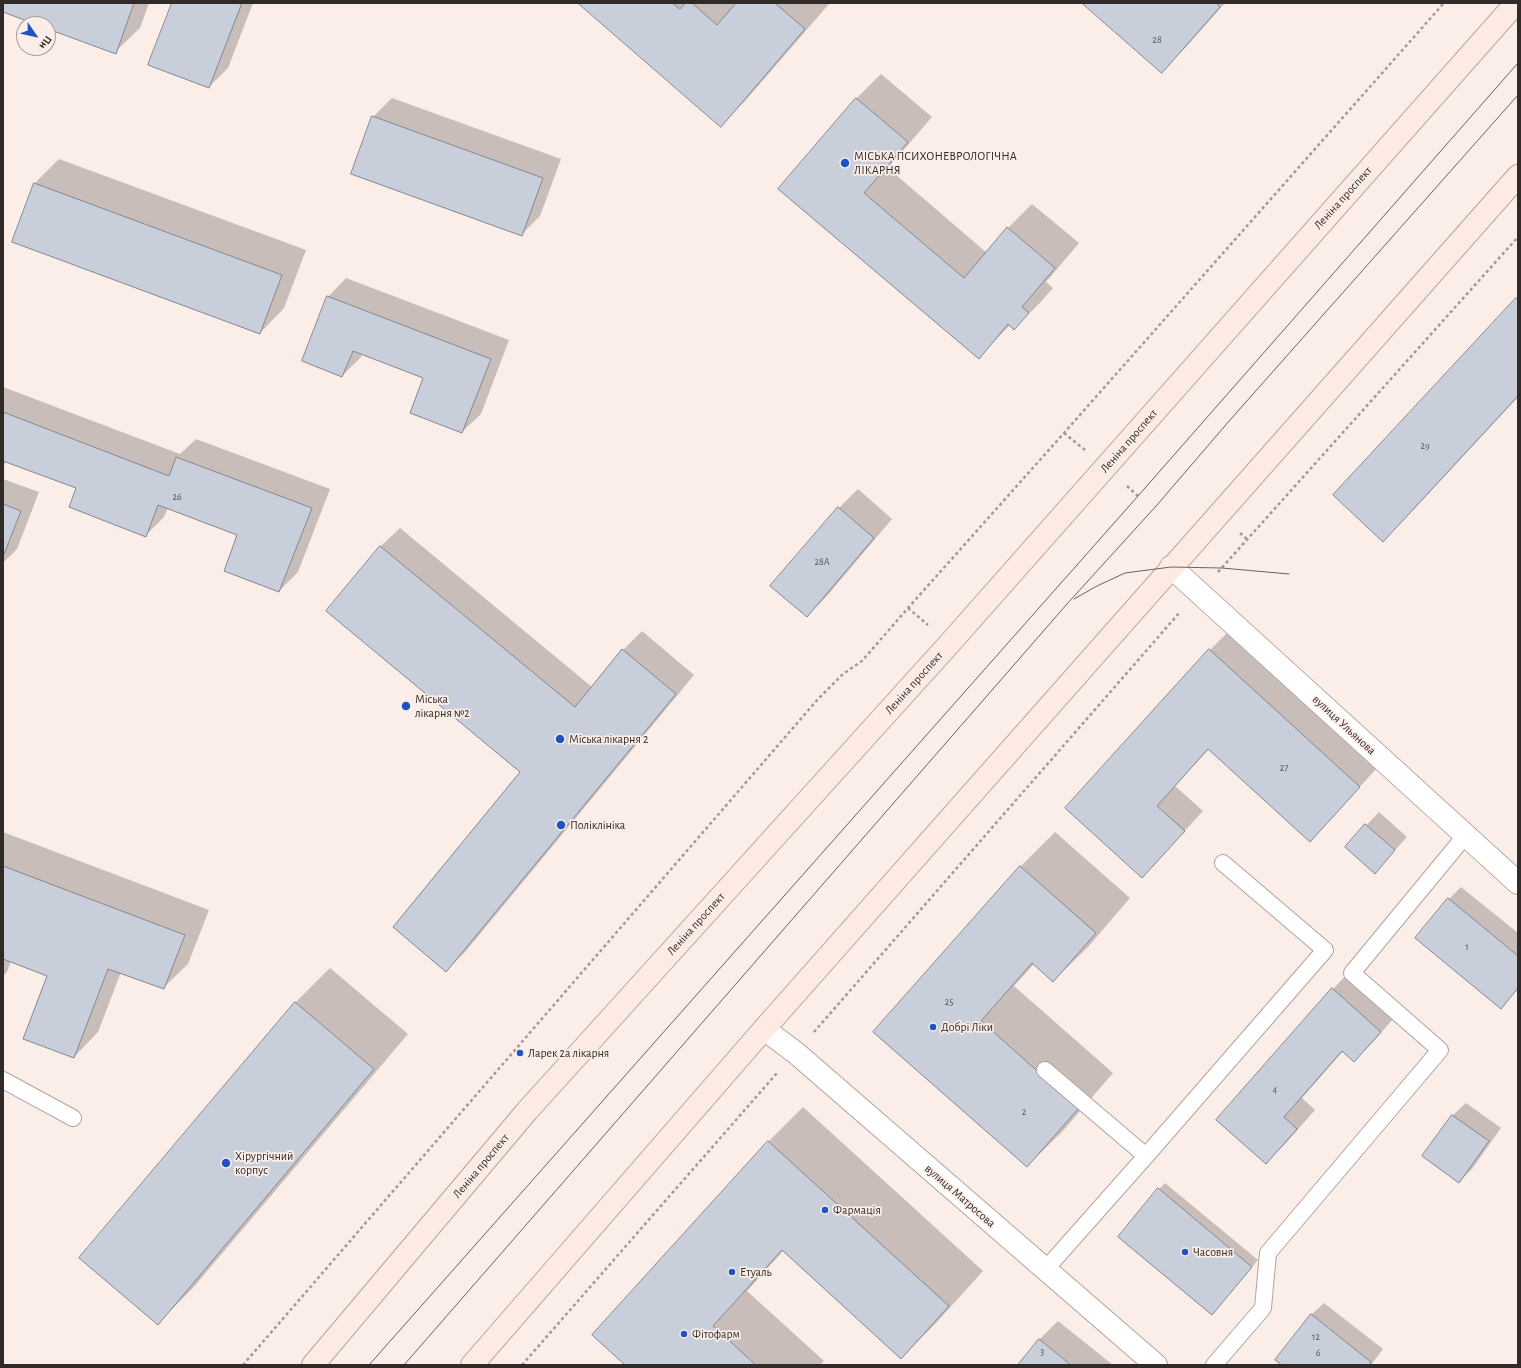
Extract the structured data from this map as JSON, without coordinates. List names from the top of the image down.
{
  "streets": {
    "main road": ["Леніна проспект"],
    "street": ["вулиця Ульянова", "вулиця Матросова"]
  },
  "places": [
    "МІСЬКА ПСИХОНЕВРОЛОГІЧНА ЛІКАРНЯ",
    "Міська лікарня №2",
    "Міська лікарня 2",
    "Поліклініка",
    "Добрі Ліки",
    "Ларек 2а лікарня",
    "Хірургічний корпус",
    "Фармація",
    "Часовня",
    "Етуаль",
    "Фітофарм"
  ],
  "house_numbers": [
    "28",
    "29",
    "26",
    "28А",
    "27",
    "1",
    "25",
    "4",
    "2",
    "12",
    "3",
    "6"
  ],
  "north": "bottom right"
}
